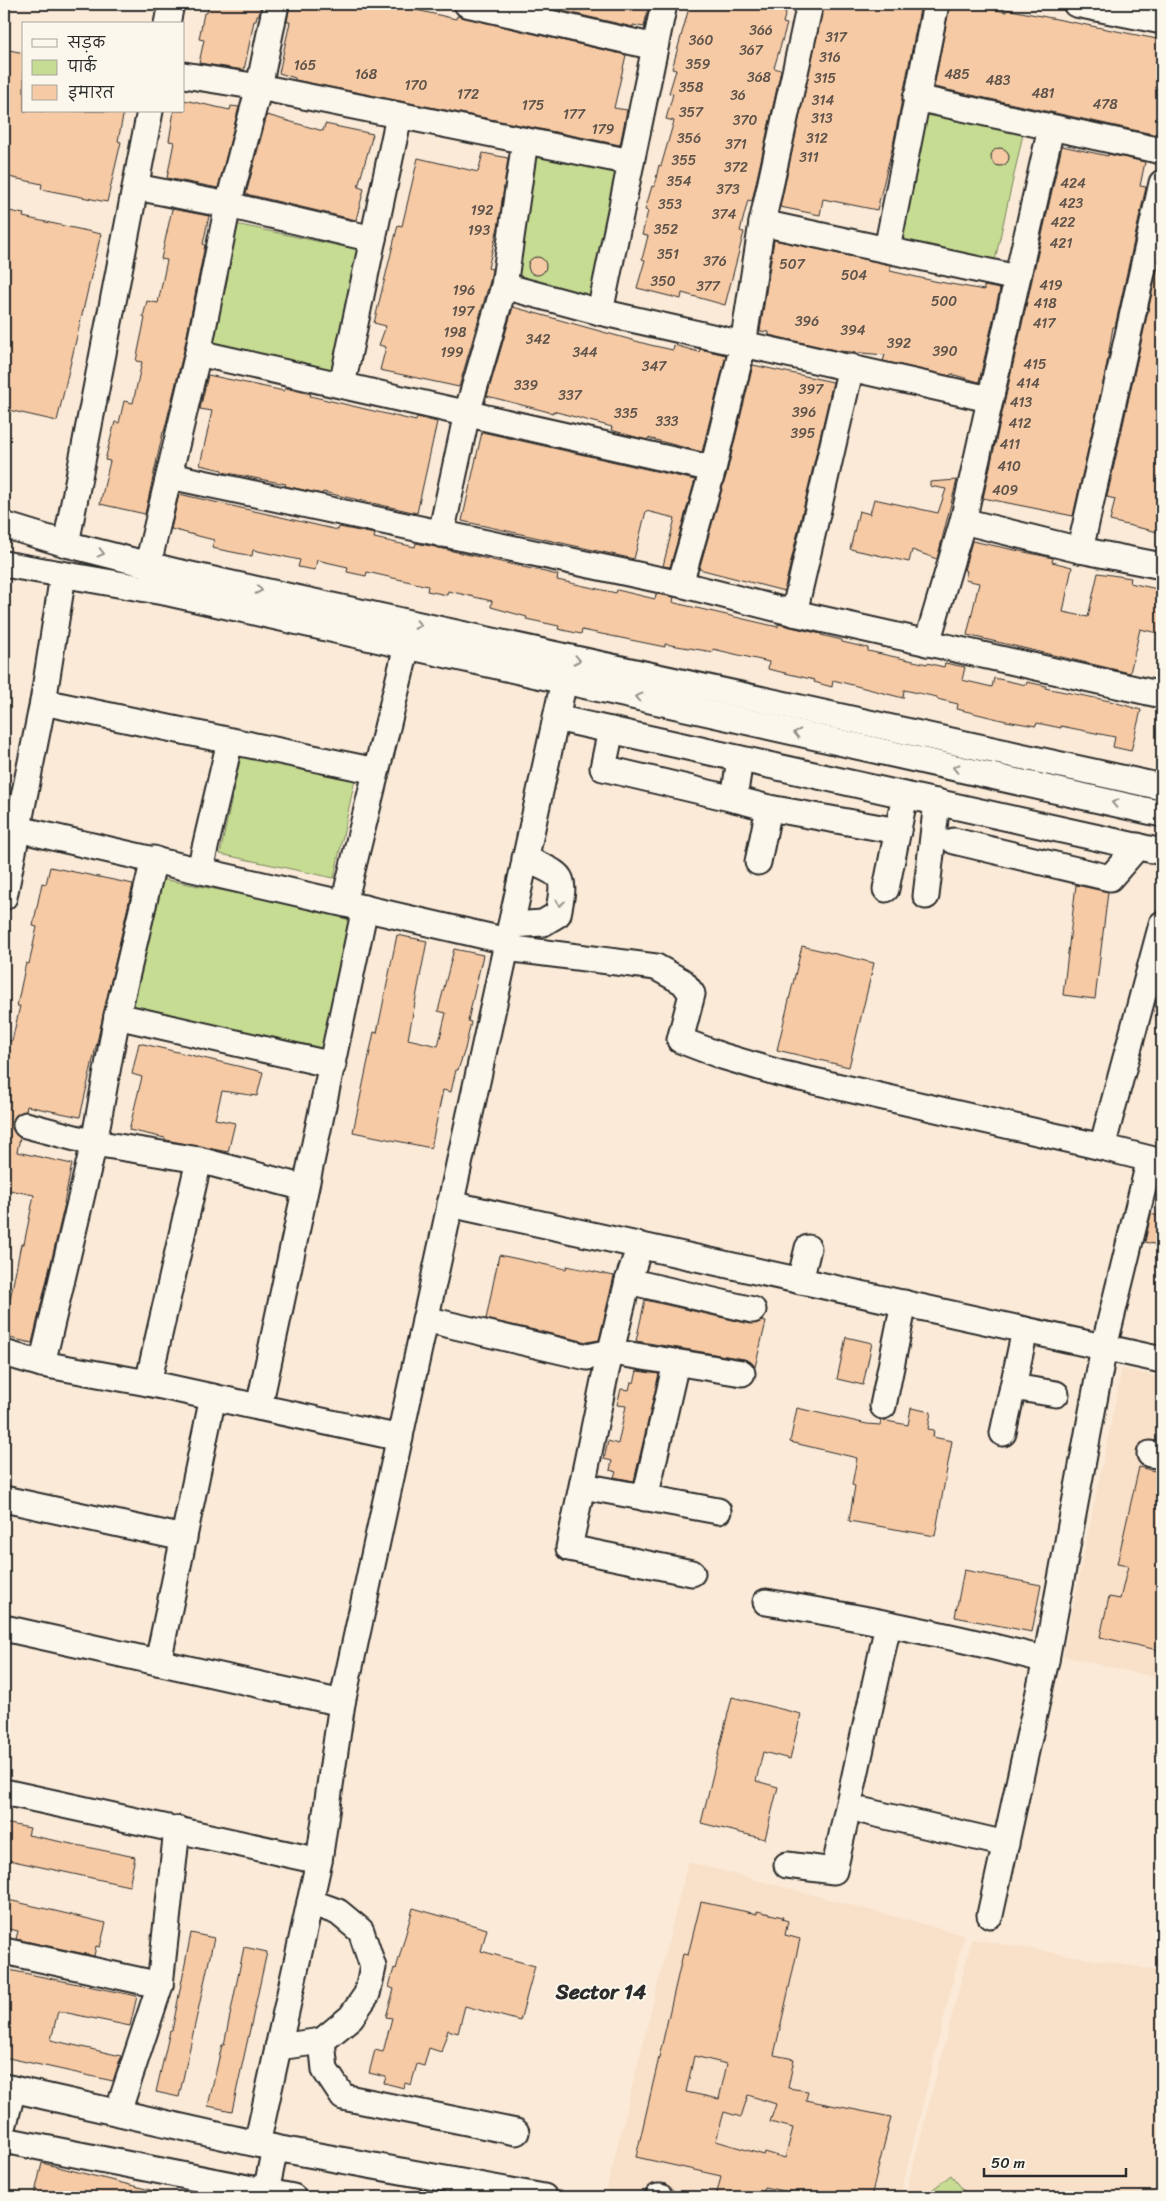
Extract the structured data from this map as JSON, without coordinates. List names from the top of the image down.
{
  "districts": ["Sector 14"],
  "house_numbers": [
    "366",
    "317",
    "360",
    "367",
    "316",
    "359",
    "165",
    "168",
    "485",
    "368",
    "315",
    "483",
    "170",
    "358",
    "481",
    "172",
    "36",
    "314",
    "478",
    "175",
    "357",
    "177",
    "313",
    "370",
    "179",
    "356",
    "312",
    "371",
    "311",
    "355",
    "372",
    "354",
    "424",
    "373",
    "423",
    "353",
    "192",
    "374",
    "422",
    "352",
    "193",
    "421",
    "351",
    "376",
    "507",
    "504",
    "350",
    "419",
    "377",
    "196",
    "500",
    "418",
    "197",
    "396",
    "417",
    "394",
    "198",
    "342",
    "392",
    "390",
    "199",
    "344",
    "415",
    "347",
    "414",
    "339",
    "397",
    "337",
    "413",
    "396",
    "335",
    "333",
    "412",
    "395",
    "411",
    "410",
    "409"
  ],
  "legend": ["सड़क", "पार्क", "इमारत"],
  "scale_bar": "50 m"
}
